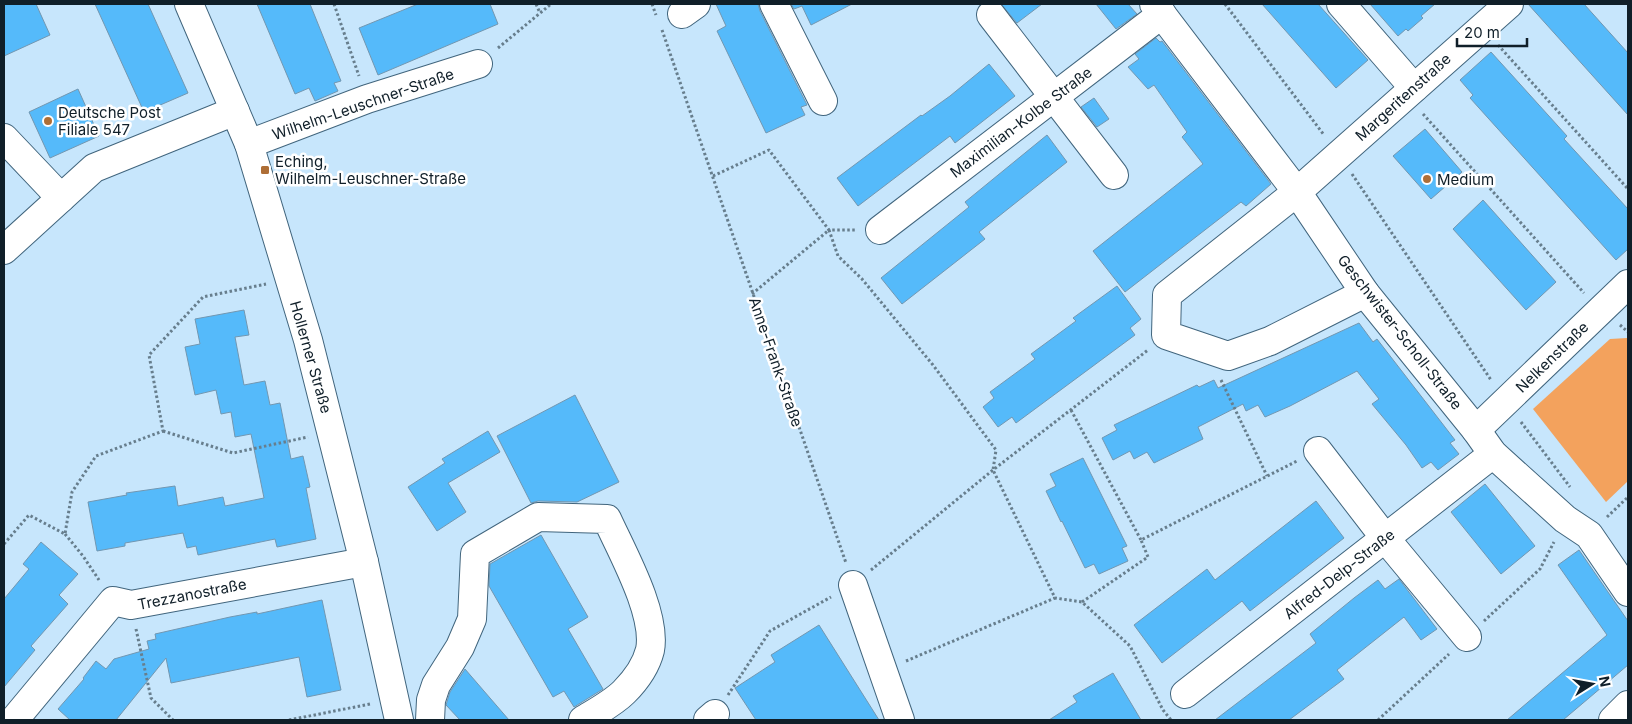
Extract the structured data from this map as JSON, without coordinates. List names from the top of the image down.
{
  "streets": {
    "street": [
      "Margeritenstraße",
      "Wilhelm-Leuschner-Straße",
      "Maximilian-Kolbe Straße",
      "Geschwister-Scholl-Straße",
      "Hollerner Straße",
      "Nelkenstraße",
      "Alfred-Delp-Straße",
      "Trezzanostraße"
    ],
    "path": ["Anne-Frank-Straße"]
  },
  "crossings": [
    ["Margeritenstraße", "Geschwister-Scholl-Straße"],
    ["Wilhelm-Leuschner-Straße", "Hollerner Straße"],
    ["Maximilian-Kolbe Straße", "Geschwister-Scholl-Straße"],
    ["Geschwister-Scholl-Straße", "Nelkenstraße"],
    ["Geschwister-Scholl-Straße", "Alfred-Delp-Straße"],
    ["Hollerner Straße", "Trezzanostraße"]
  ],
  "places": {
    "other": ["Deutsche Post Filiale 547", "Medium"],
    "transit": ["Eching, Wilhelm-Leuschner-Straße"]
  },
  "scale_bar": "20 m",
  "north": "right"
}
